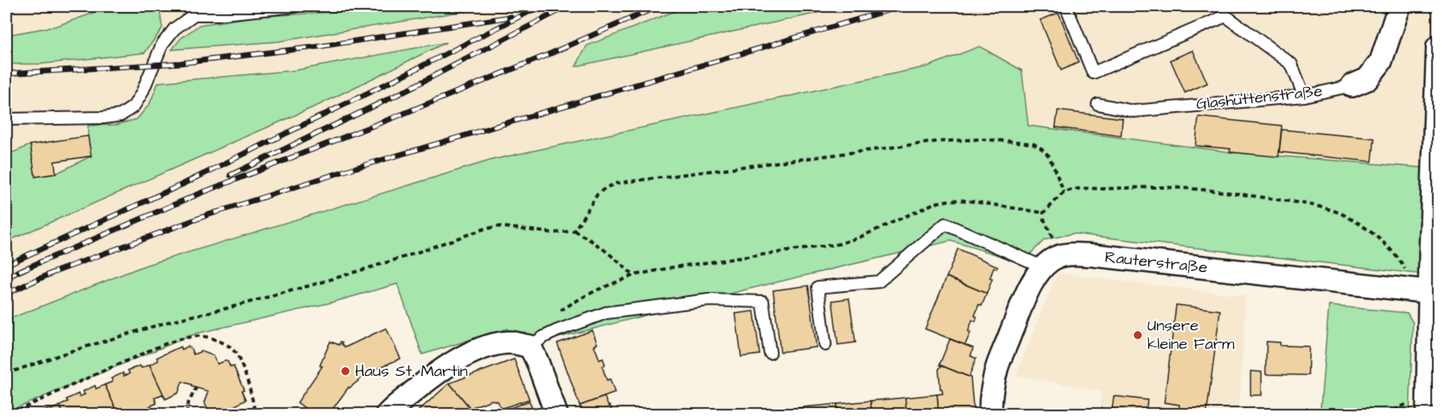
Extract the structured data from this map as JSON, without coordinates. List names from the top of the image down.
{
  "streets": {
    "street": ["Glashüttenstraße", "Rauterstraße"]
  },
  "places": ["Unsere kleine Farm", "Haus St. Martin"]
}
